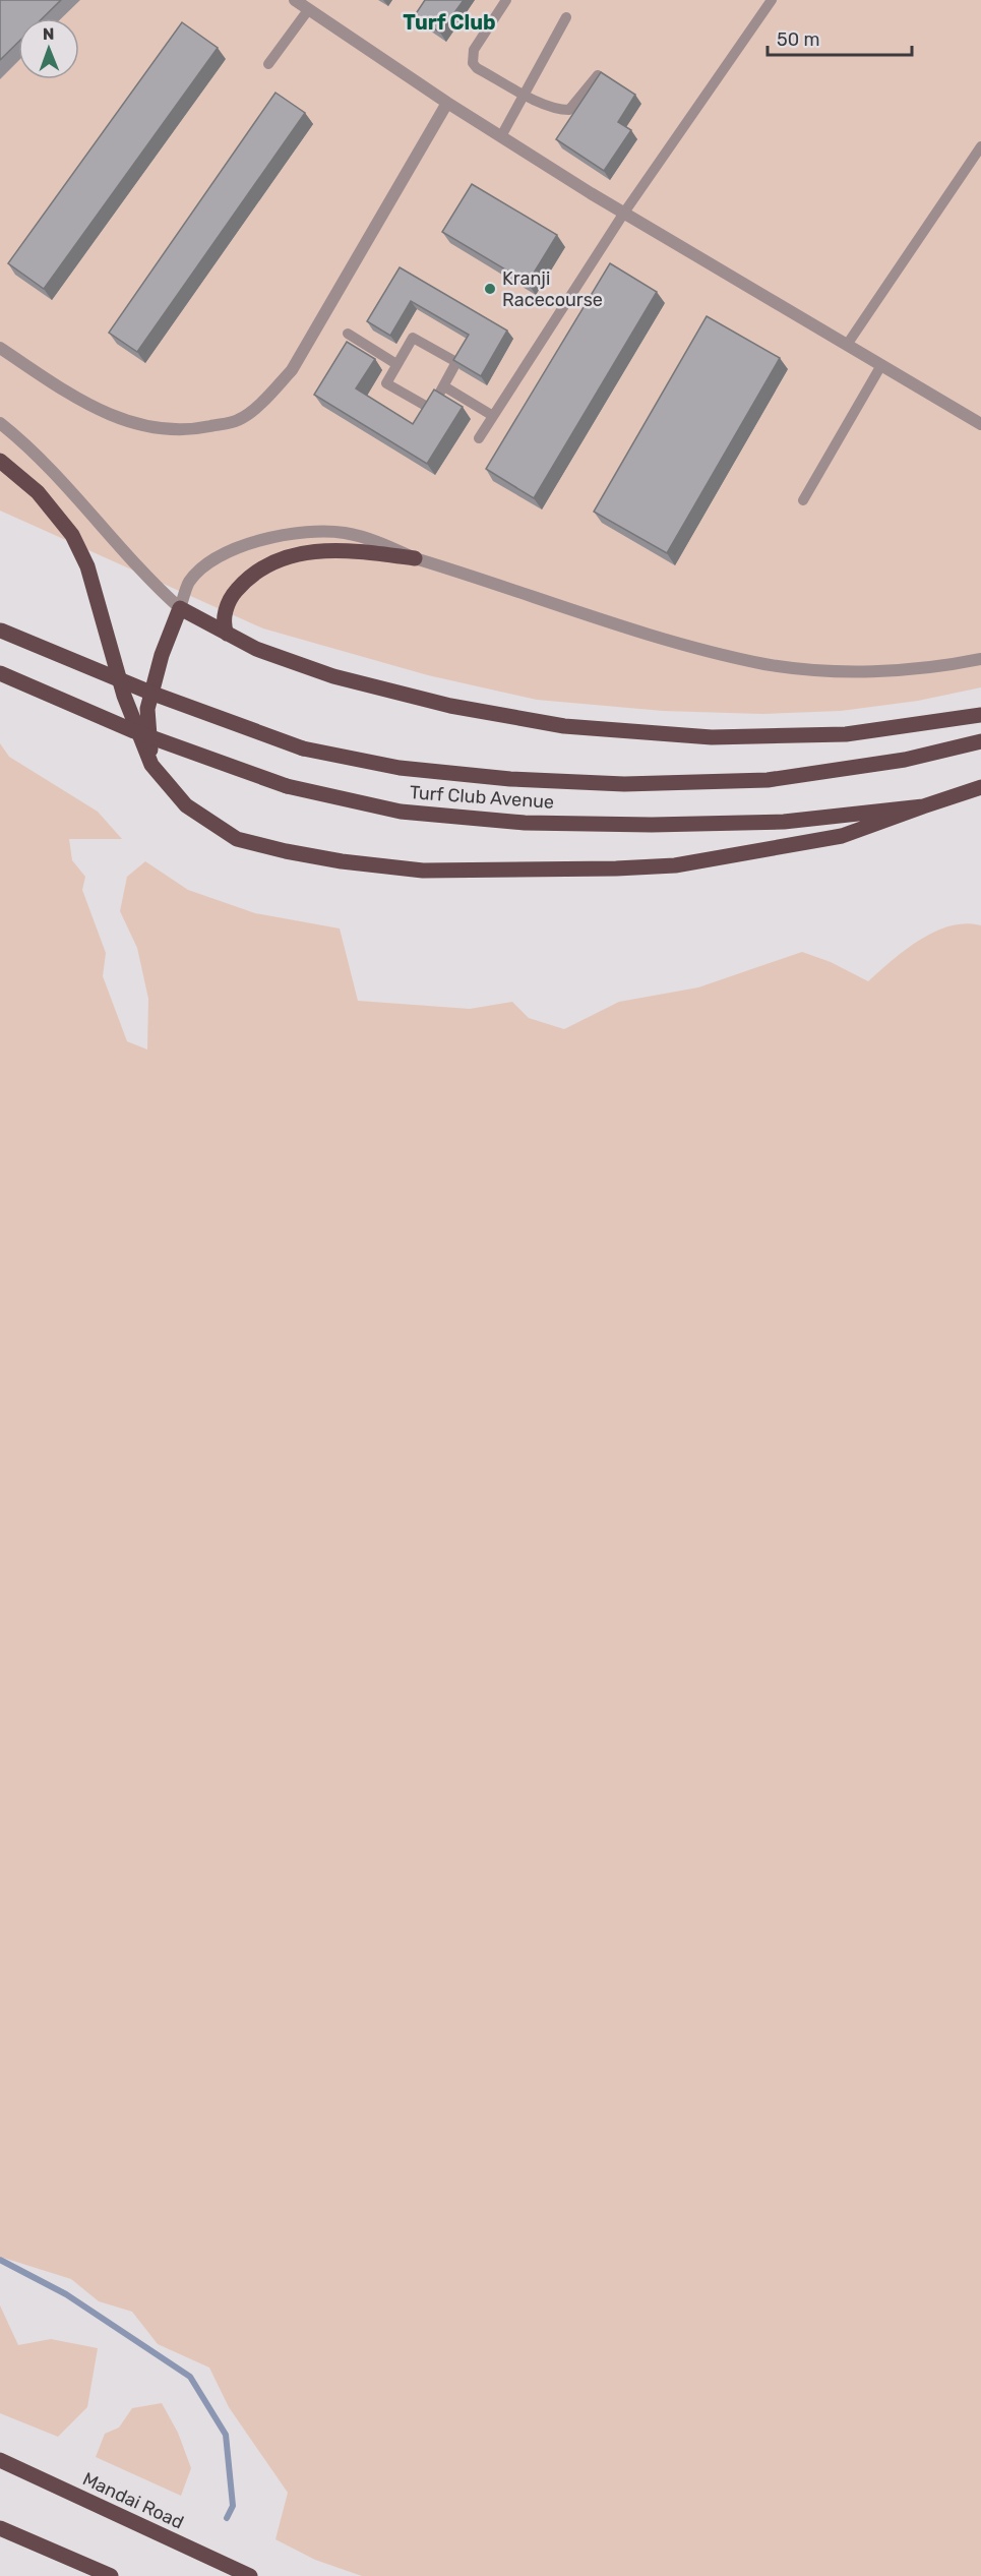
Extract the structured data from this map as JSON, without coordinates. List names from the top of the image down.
{
  "streets": {
    "main road": ["Turf Club Avenue", "Mandai Road"]
  },
  "districts": ["Turf Club"],
  "places": ["Kranji Racecourse"],
  "scale_bar": "50 m",
  "north": "top"
}
